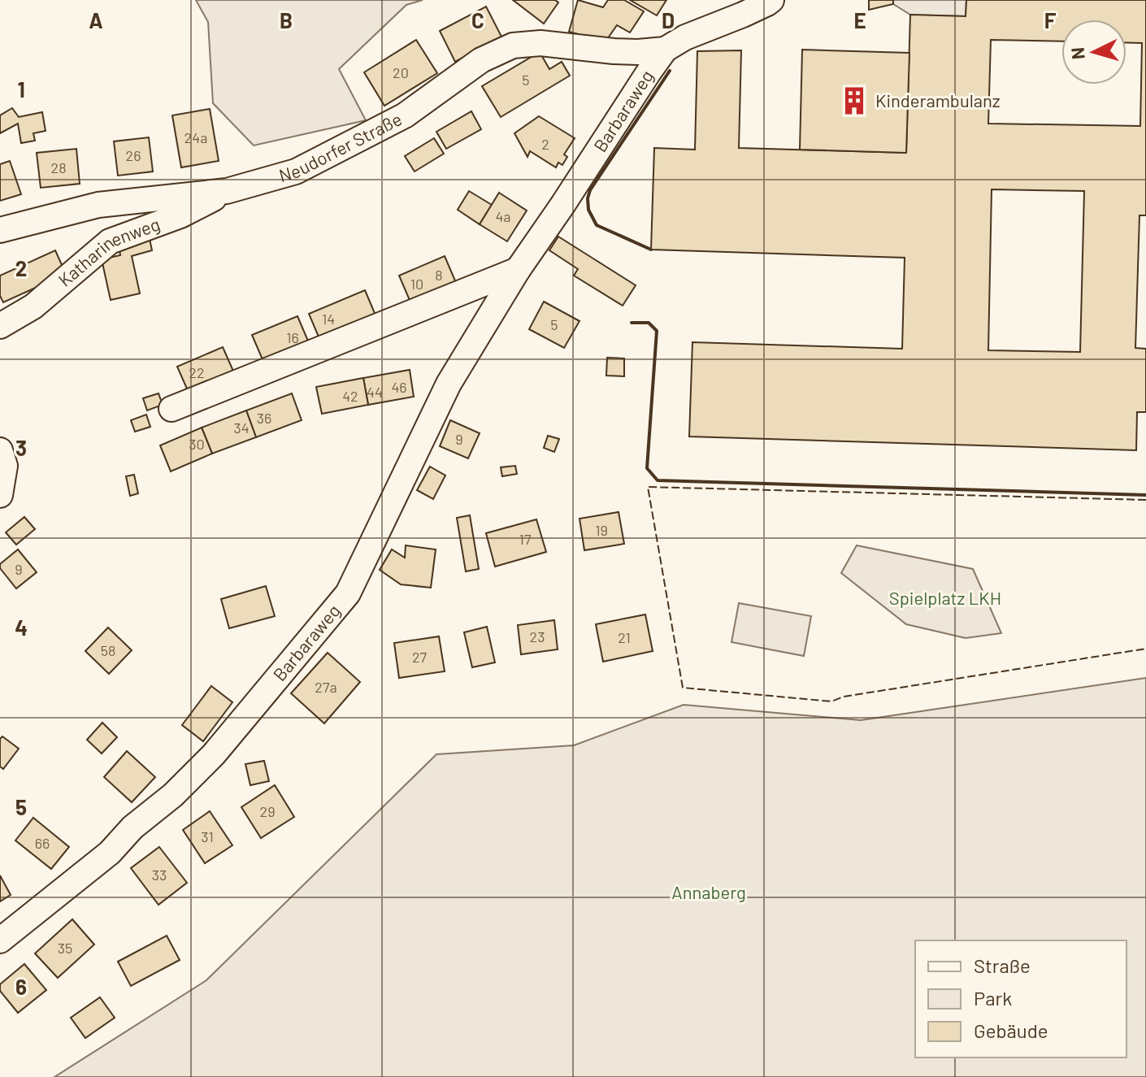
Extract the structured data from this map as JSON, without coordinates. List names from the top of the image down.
{
  "streets": {
    "street": ["Barbaraweg", "Neudorfer Straße", "Katharinenweg"]
  },
  "crossings": [
    ["Barbaraweg", "Neudorfer Straße"],
    ["Neudorfer Straße", "Katharinenweg"]
  ],
  "parks": ["Spielplatz LKH", "Annaberg"],
  "places": {
    "building": ["Kinderambulanz"]
  },
  "house_numbers": [
    "20",
    "5",
    "24a",
    "2",
    "26",
    "28",
    "4a",
    "8",
    "10",
    "14",
    "5",
    "16",
    "22",
    "46",
    "44",
    "42",
    "36",
    "34",
    "9",
    "30",
    "19",
    "17",
    "9",
    "23",
    "21",
    "58",
    "27",
    "27a",
    "29",
    "31",
    "66",
    "33",
    "35"
  ],
  "legend": ["Straße", "Park", "Gebäude"],
  "north": "left",
  "grid": {
    "columns": [
      "A",
      "B",
      "C",
      "D",
      "E",
      "F"
    ],
    "rows": [
      "1",
      "2",
      "3",
      "4",
      "5",
      "6"
    ]
  }
}
